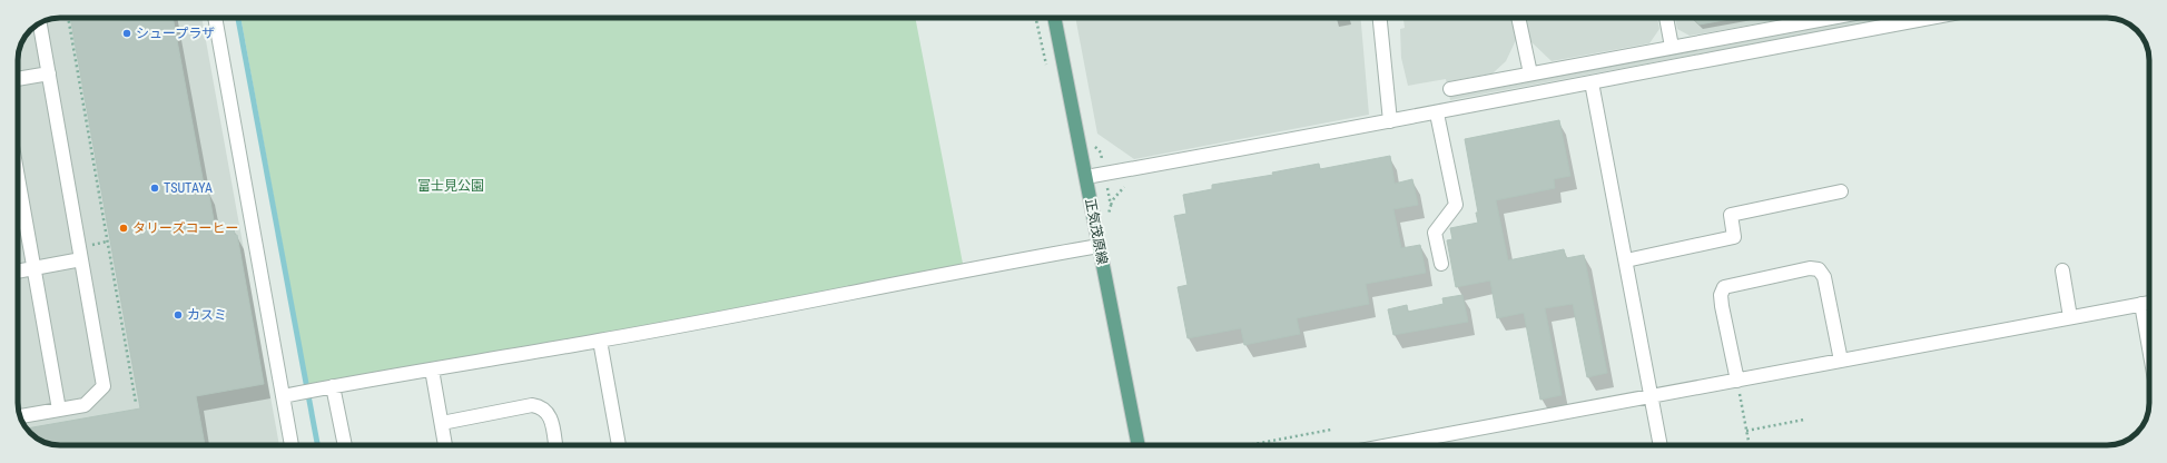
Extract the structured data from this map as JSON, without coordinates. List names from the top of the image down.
{
  "streets": {
    "main road": ["正気茂原線"]
  },
  "parks": ["富士見公園"],
  "places": [
    "シュープラザ",
    "TSUTAYA",
    "タリーズコーヒー",
    "カスミ"
  ]
}
